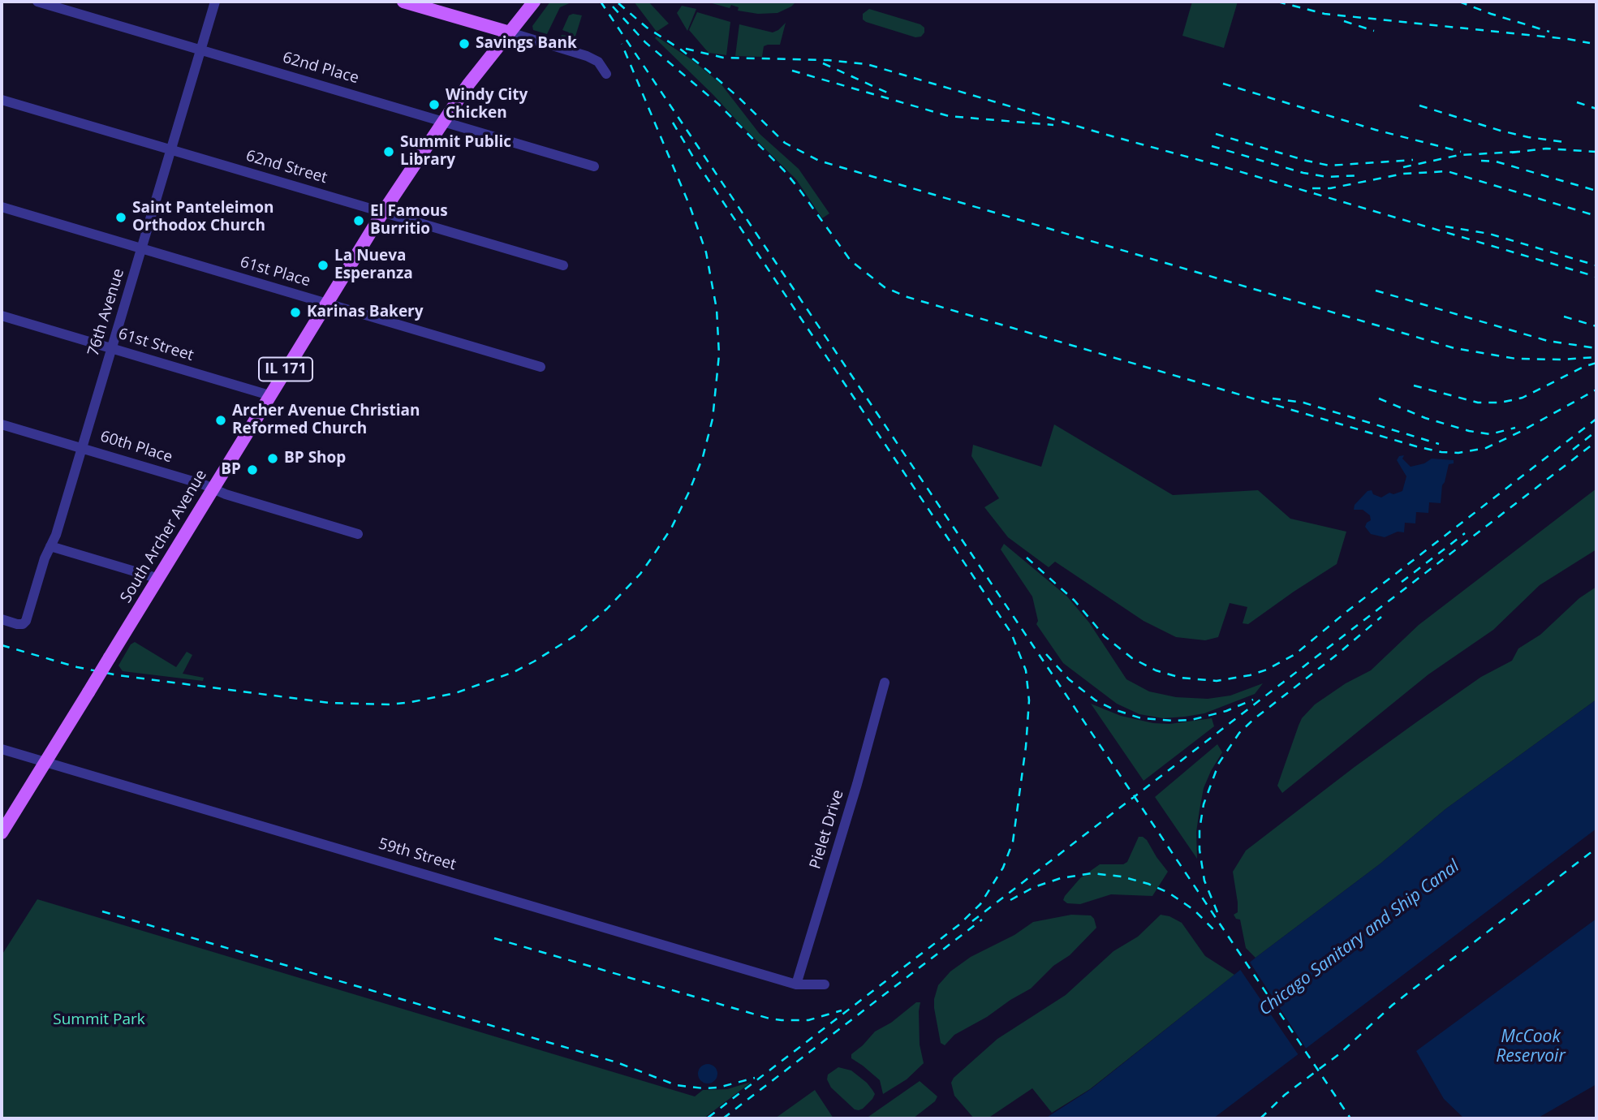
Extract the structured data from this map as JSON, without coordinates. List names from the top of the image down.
{
  "streets": {
    "main road": ["IL 171", "South Archer Avenue"],
    "street": [
      "62nd Place",
      "62nd Street",
      "61st Place",
      "76th Avenue",
      "61st Street",
      "60th Place",
      "Pielet Drive",
      "59th Street"
    ]
  },
  "crossings": [
    ["62nd Place", "76th Avenue"],
    ["62nd Place", "South Archer Avenue"],
    ["62nd Street", "76th Avenue"],
    ["62nd Street", "South Archer Avenue"],
    ["61st Place", "76th Avenue"],
    ["61st Place", "South Archer Avenue"],
    ["76th Avenue", "61st Street"],
    ["76th Avenue", "60th Place"],
    ["61st Street", "South Archer Avenue"],
    ["IL 171", "South Archer Avenue"],
    ["60th Place", "South Archer Avenue"],
    ["South Archer Avenue", "59th Street"],
    ["Pielet Drive", "59th Street"]
  ],
  "water": ["Chicago Sanitary and Ship Canal", "McCook Reservoir"],
  "parks": ["Summit Park"],
  "places": [
    "Savings Bank",
    "Windy City Chicken",
    "Summit Public Library",
    "Saint Panteleimon Orthodox Church",
    "El Famous Burritio",
    "La Nueva Esperanza",
    "Karinas Bakery",
    "Archer Avenue Christian Reformed Church",
    "BP Shop",
    "BP"
  ]
}
